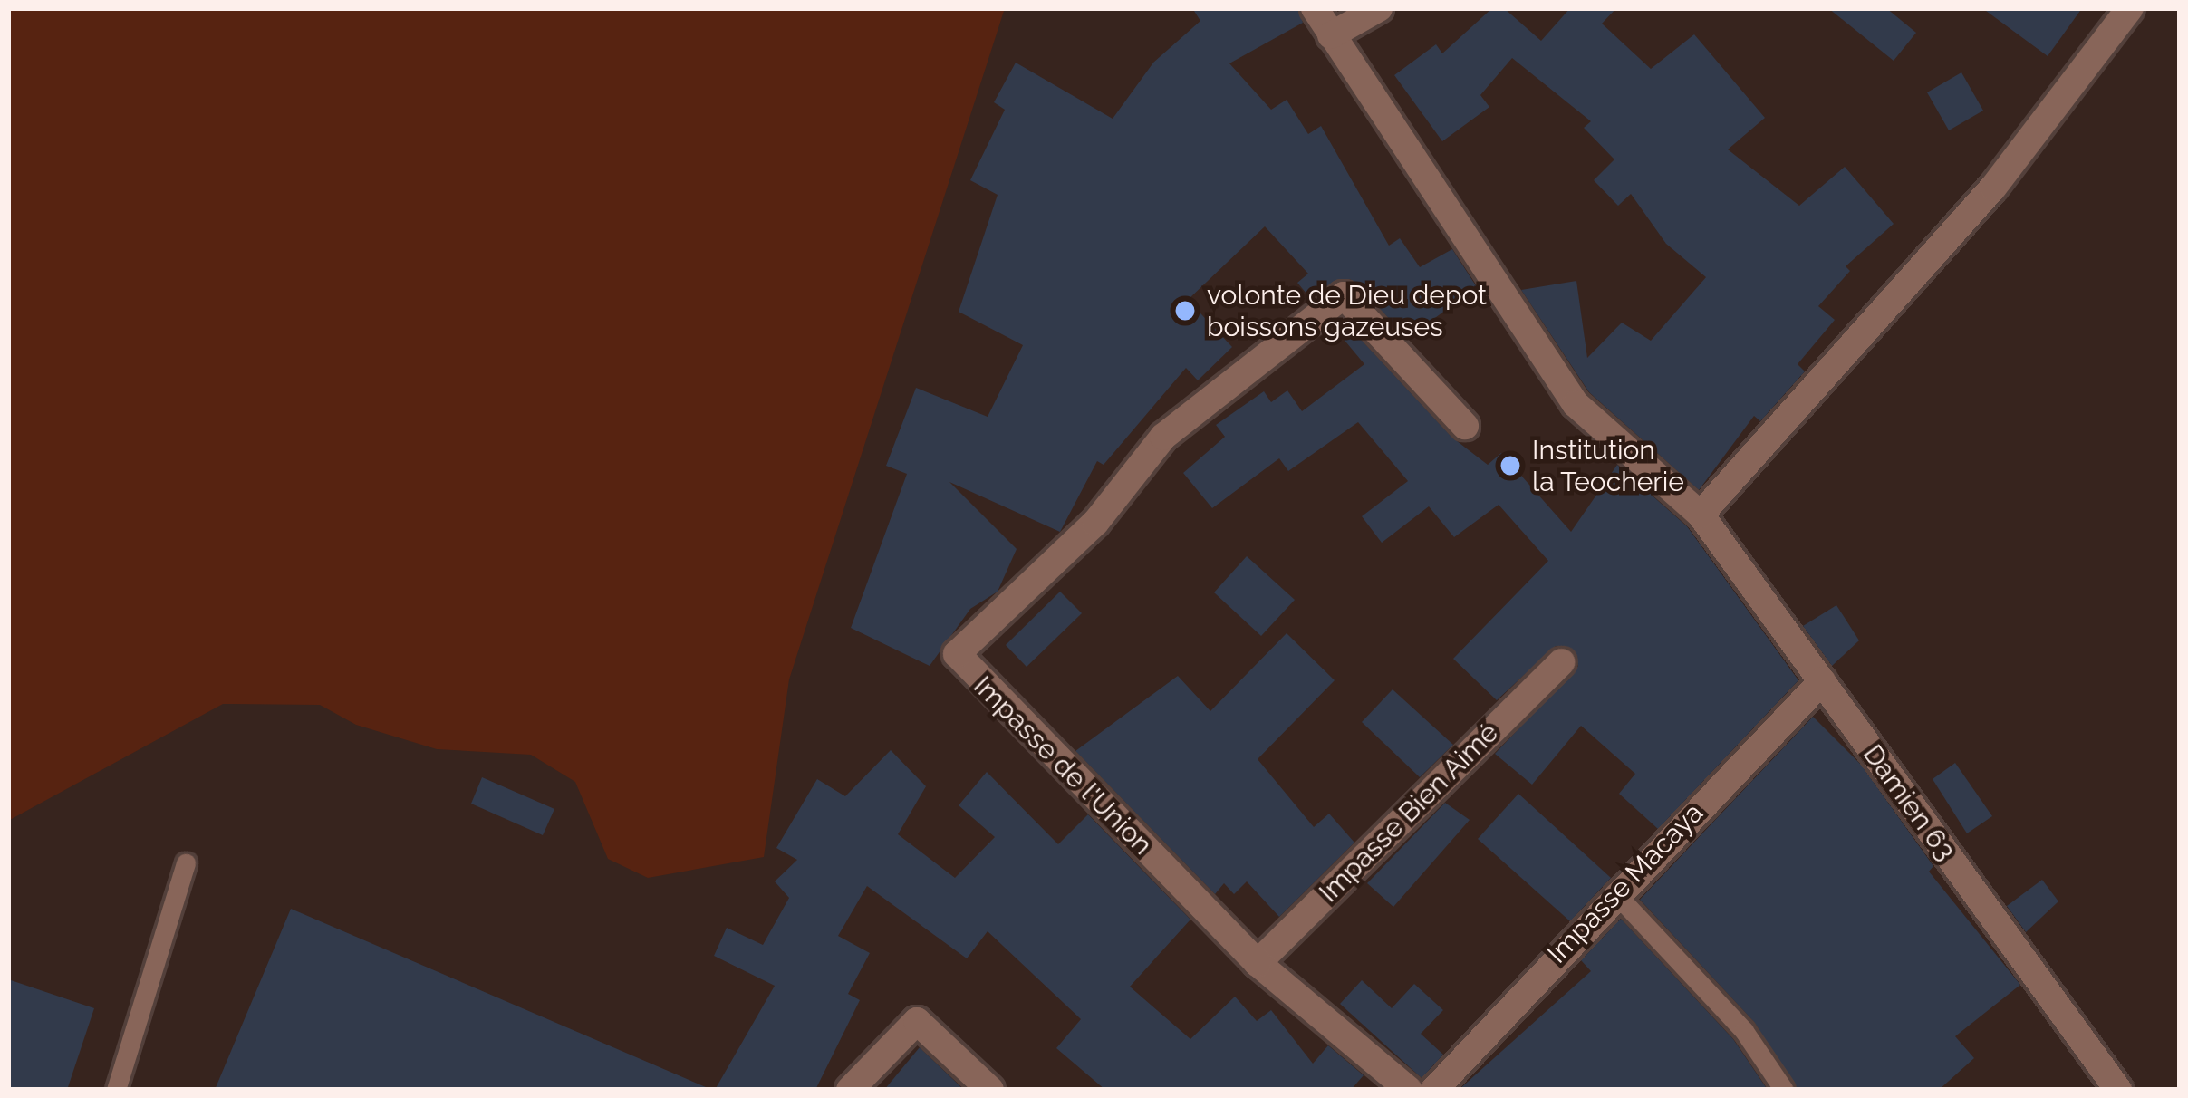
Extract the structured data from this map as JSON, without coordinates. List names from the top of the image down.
{
  "streets": {
    "street": [
      "Impasse de l'Union",
      "Damien 63",
      "Impasse Bien Aimé",
      "Impasse Macaya"
    ]
  },
  "crossings": [
    ["Impasse de l'Union", "Impasse Bien Aimé"],
    ["Damien 63", "Impasse Macaya"]
  ],
  "places": ["volonte de Dieu depot boissons gazeuses", "Institution la Teocherie"]
}
